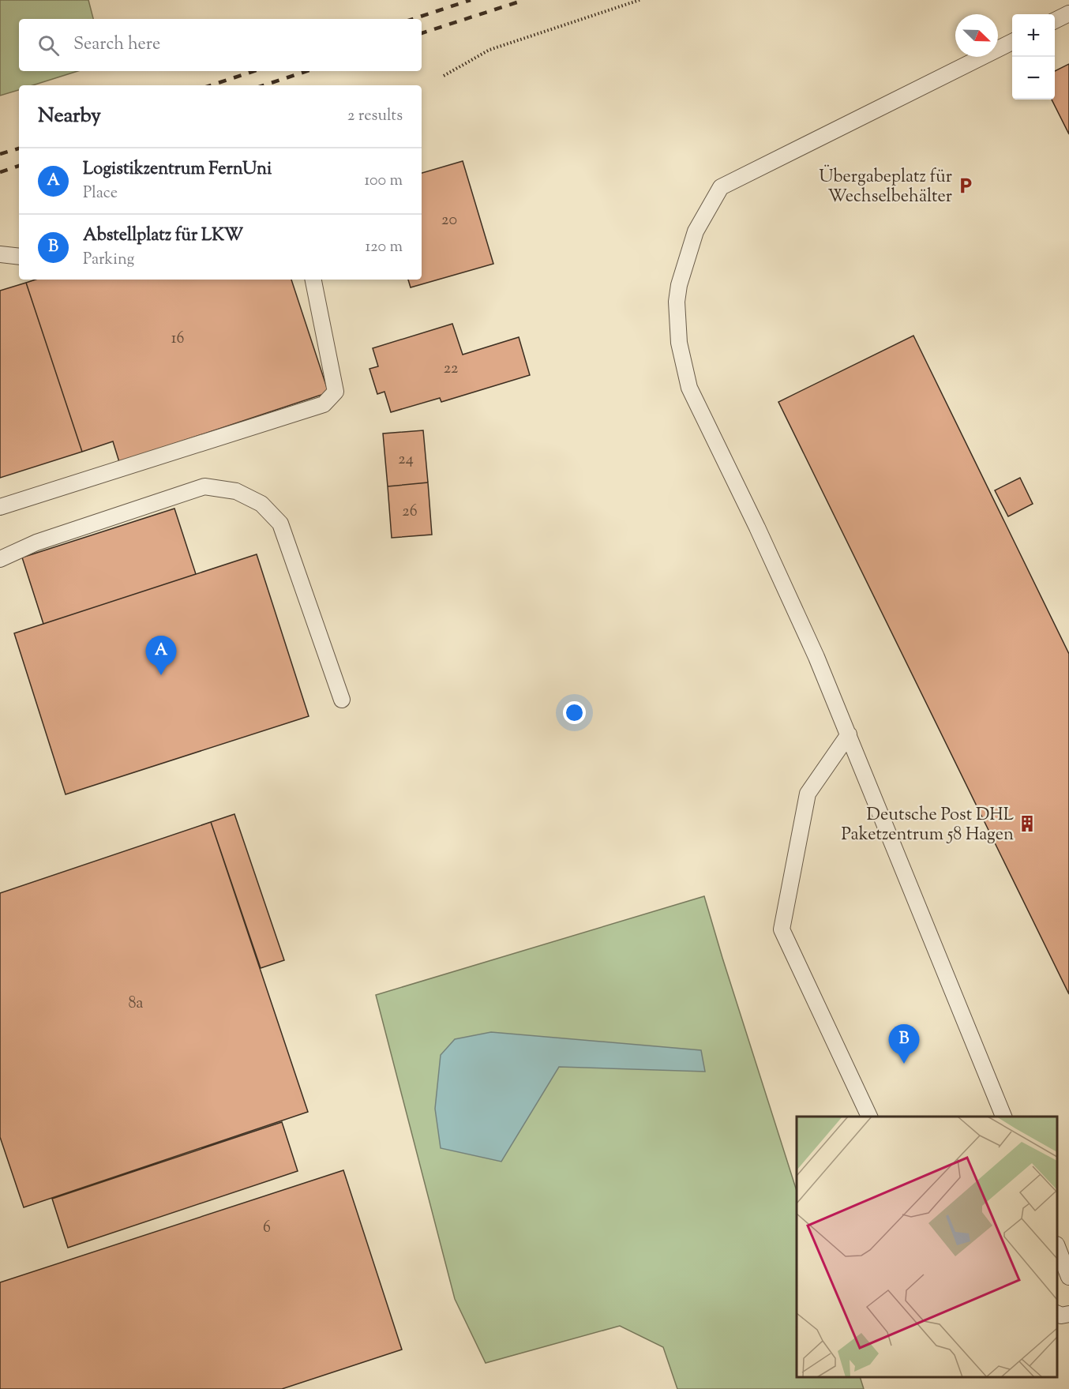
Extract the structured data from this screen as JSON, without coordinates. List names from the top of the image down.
{
  "places": {
    "parking": ["Übergabeplatz für Wechselbehälter"],
    "building": ["Deutsche Post DHL Paketzentrum 58 Hagen"]
  },
  "house_numbers": [
    "20",
    "16",
    "22",
    "24",
    "26",
    "8a",
    "6"
  ],
  "north": "bottom right",
  "page": {
    "map_buttons": ["+", "−"],
    "search": "Search here",
    "heading": ["Nearby", "2 results"],
    "list": [
      {
        "mark": "A",
        "name": "Logistikzentrum FernUni",
        "note": "Place",
        "value": "100 m"
      },
      {
        "mark": "B",
        "name": "Abstellplatz für LKW",
        "note": "Parking",
        "value": "120 m"
      }
    ],
    "pins": ["A", "B"]
  }
}
